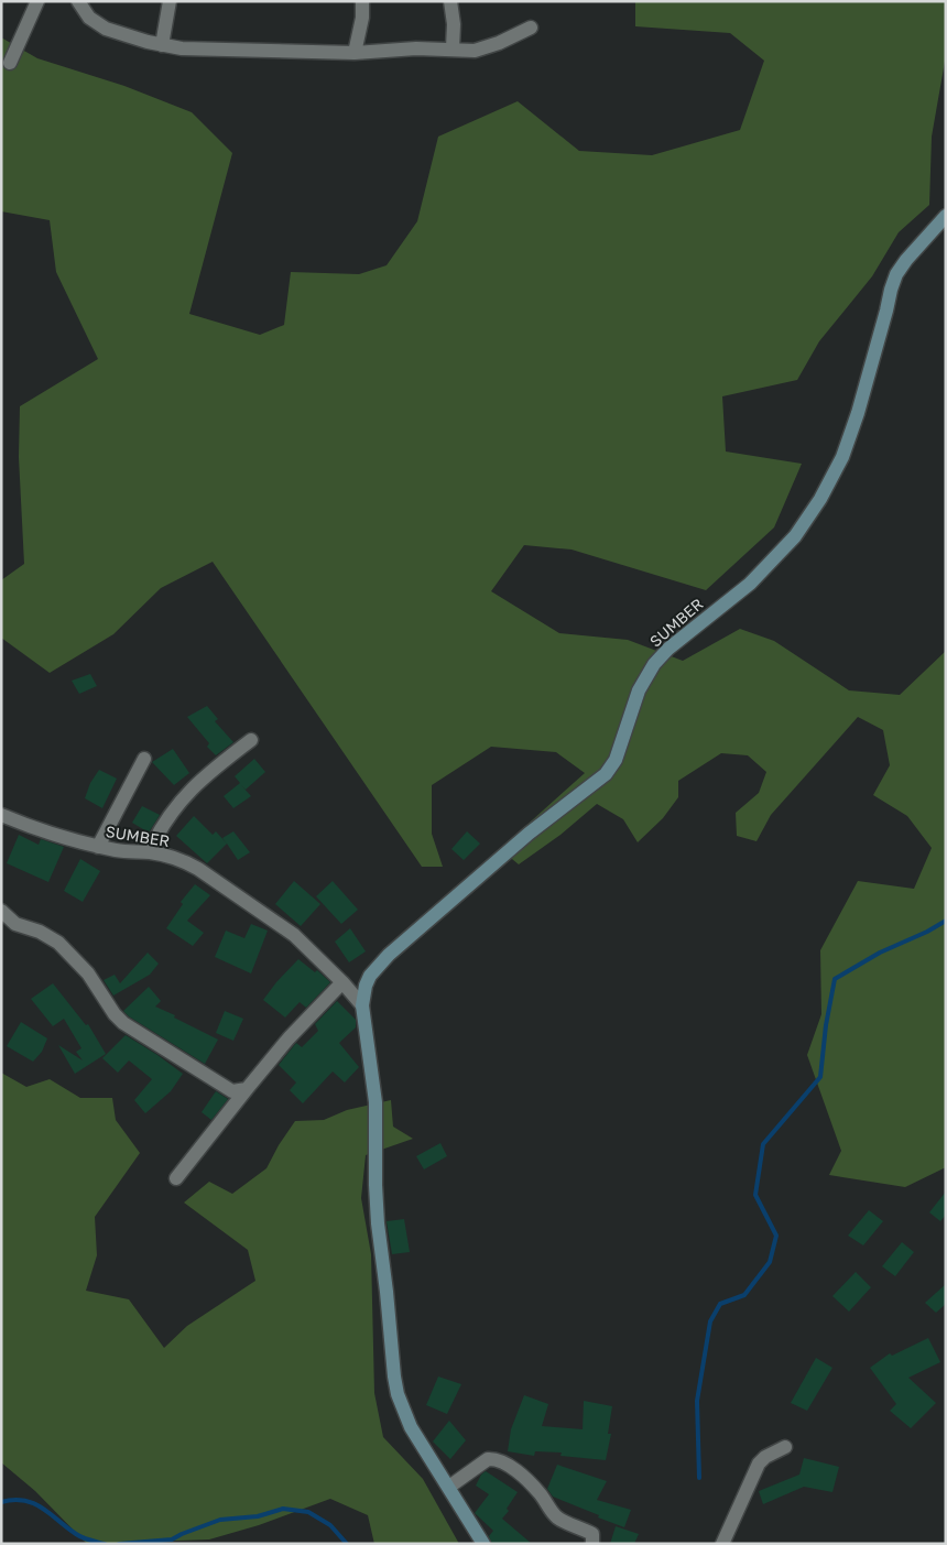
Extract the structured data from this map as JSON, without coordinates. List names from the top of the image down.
{
  "streets": {
    "street": ["SUMBER"]
  }
}
